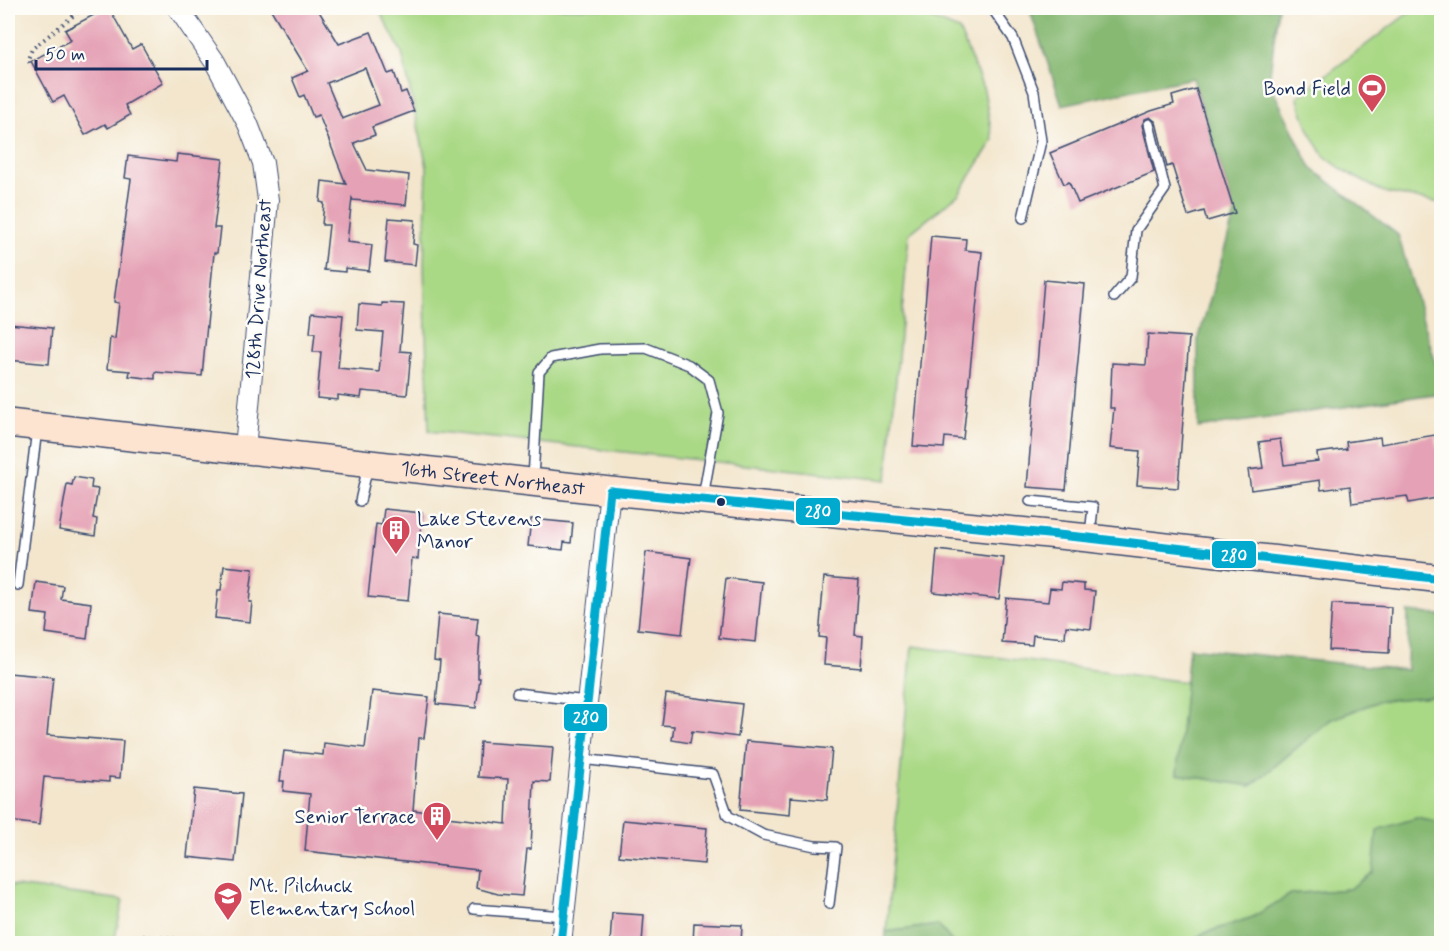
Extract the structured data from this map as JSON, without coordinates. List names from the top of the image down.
{
  "streets": {
    "street": ["128th Drive Northeast", "16th Street Northeast"]
  },
  "crossings": [
    ["128th Drive Northeast", "16th Street Northeast"]
  ],
  "places": {
    "sports": ["Bond Field"],
    "building": ["Lake Stevens Manor", "Senior Terrace"],
    "school or university": ["Mt. Pilchuck Elementary School"]
  },
  "lines": ["transit line 280"],
  "scale_bar": "50 m"
}
